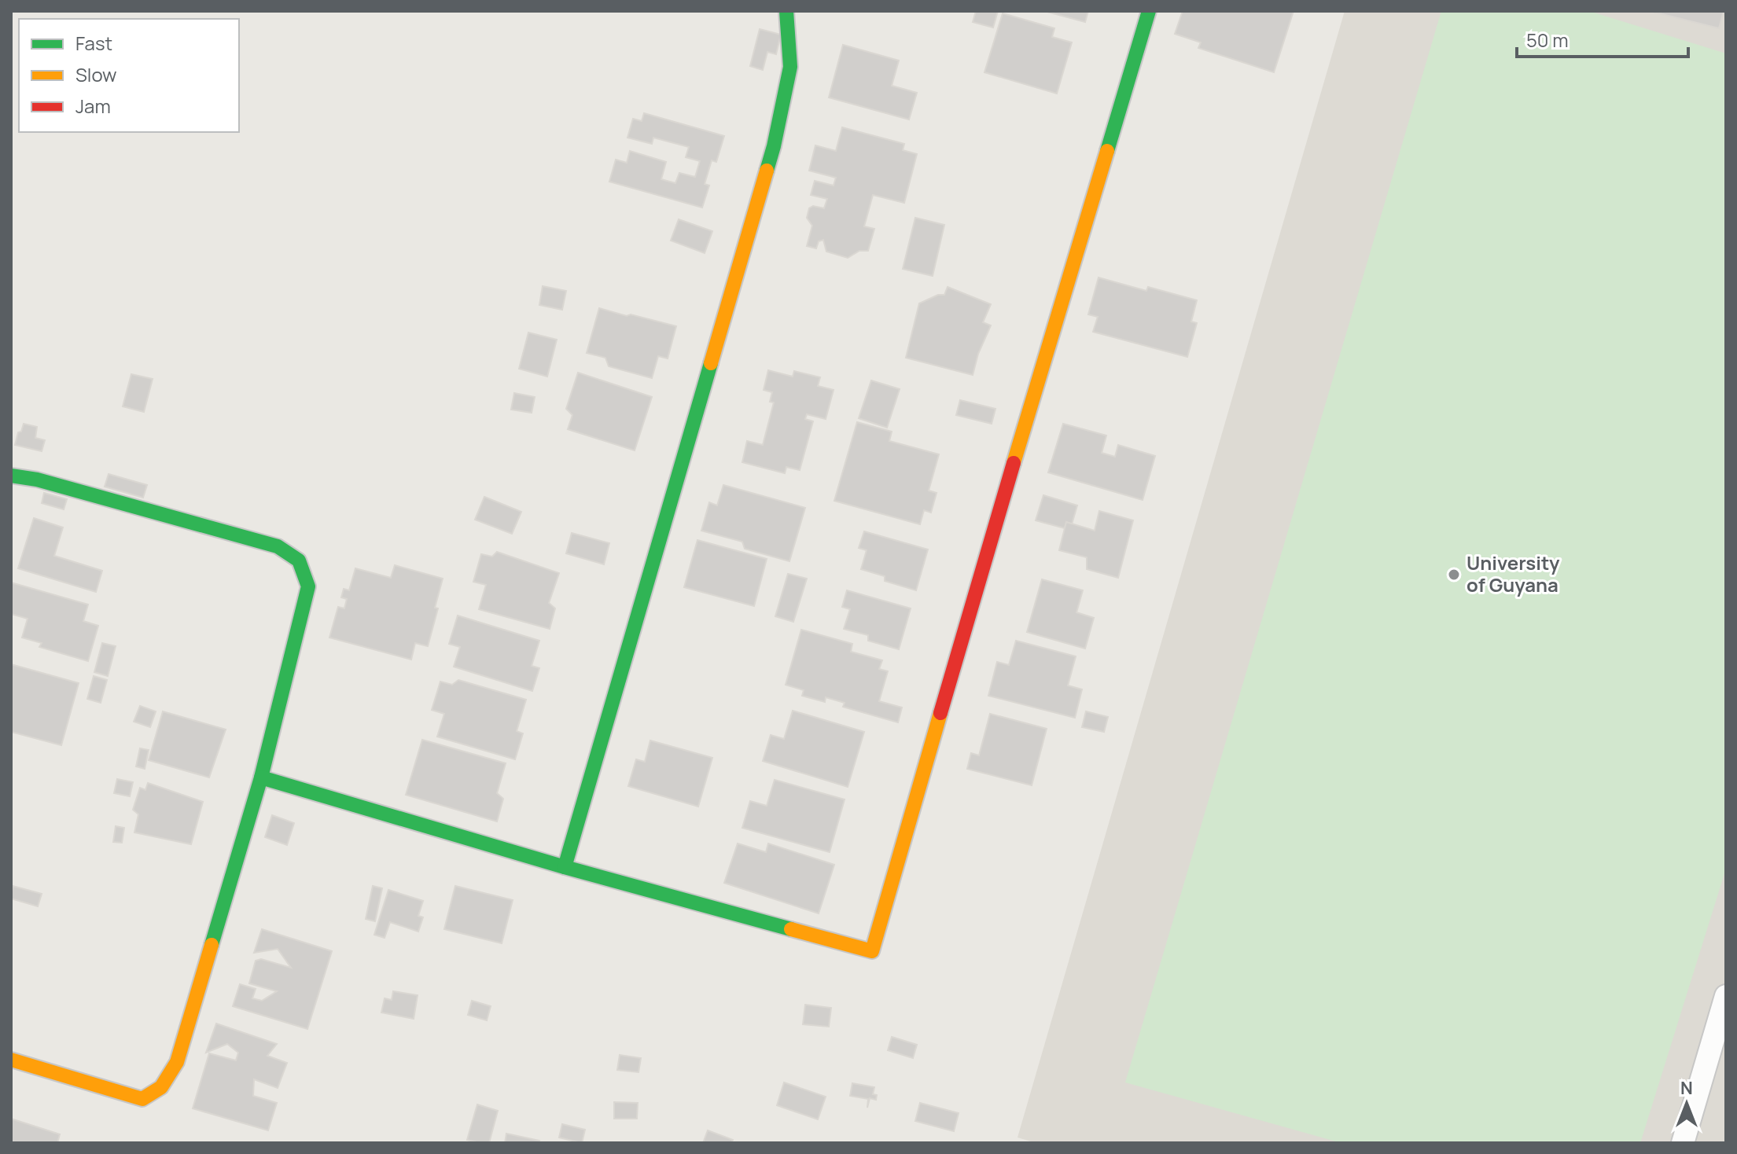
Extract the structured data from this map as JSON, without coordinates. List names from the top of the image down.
{
  "places": ["University of Guyana"],
  "legend": ["Fast", "Slow", "Jam"],
  "scale_bar": "50 m",
  "north": "top"
}
